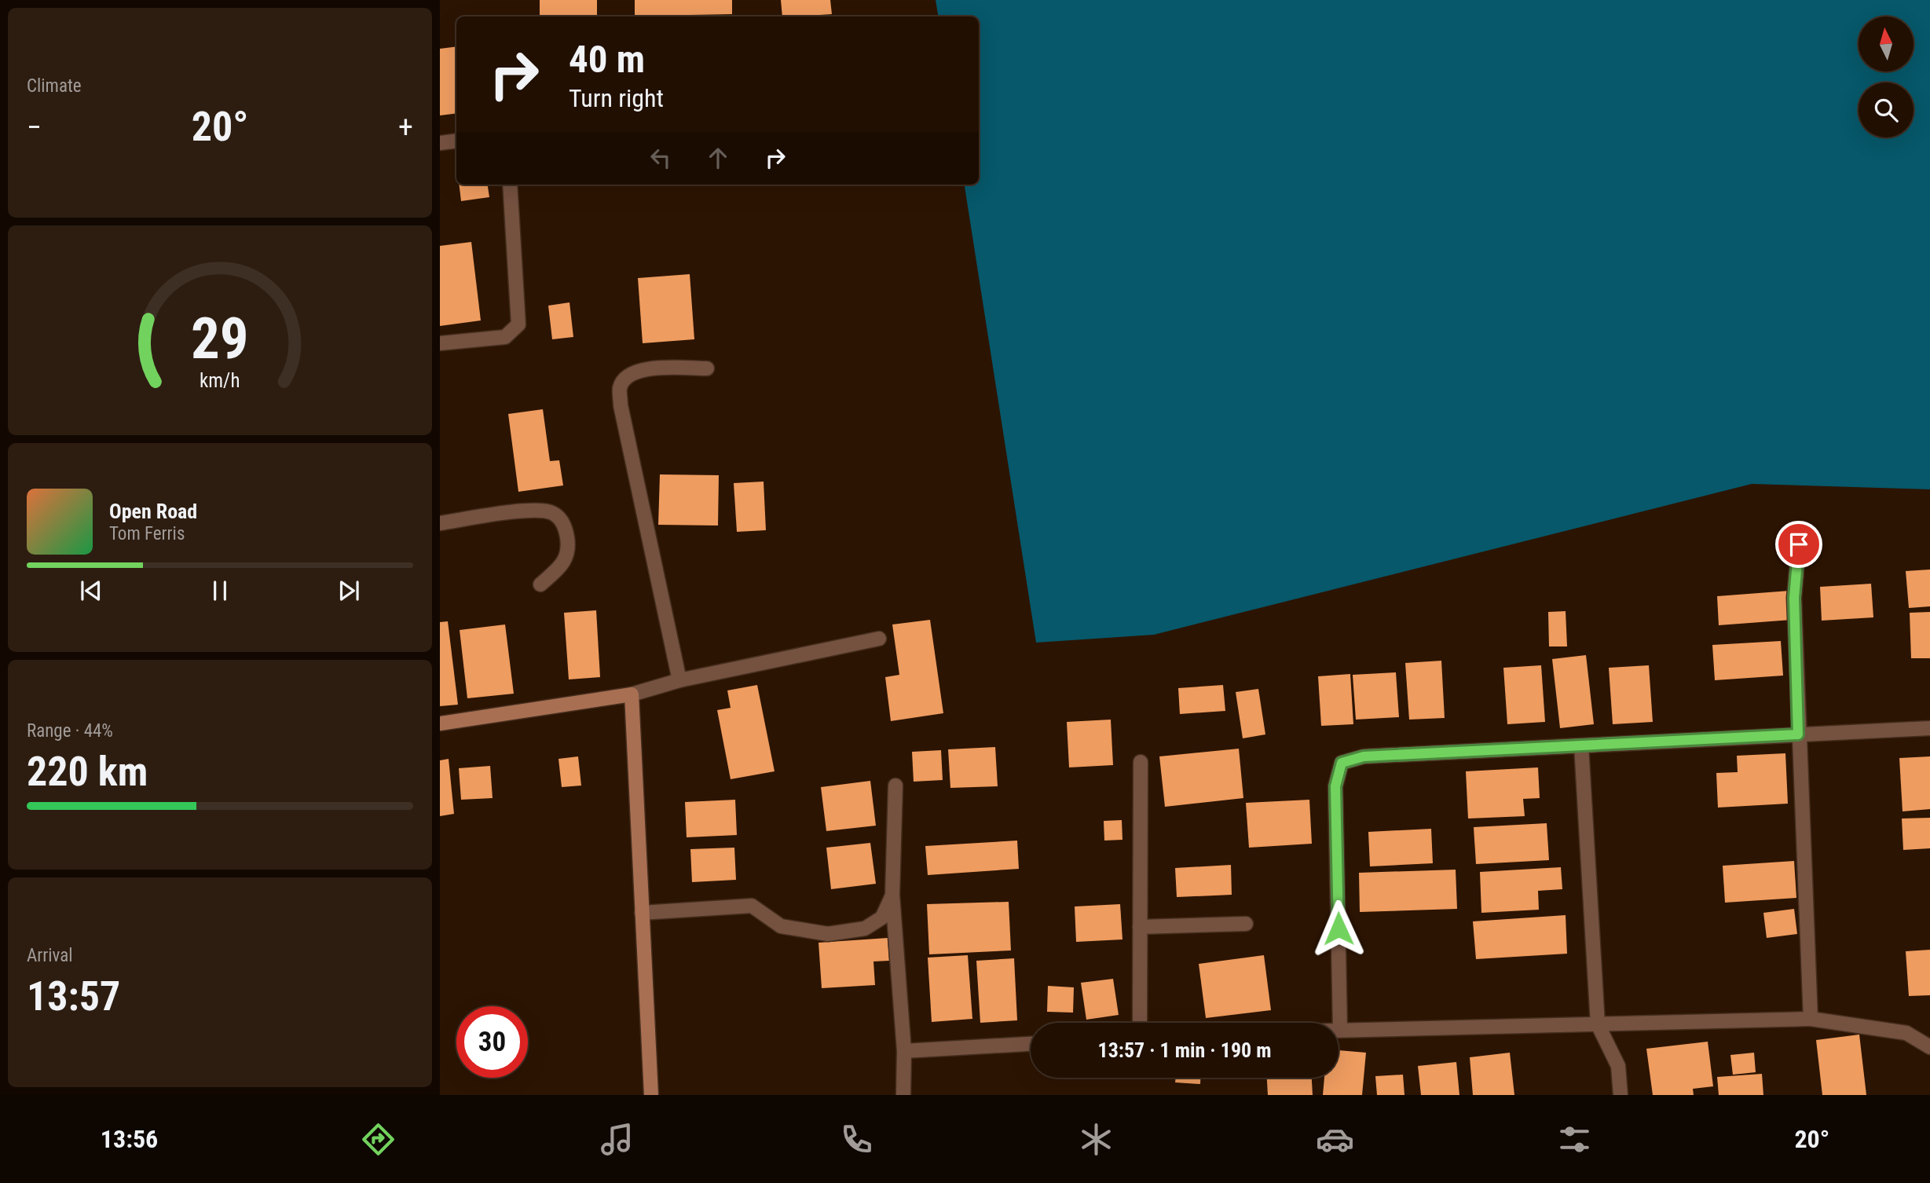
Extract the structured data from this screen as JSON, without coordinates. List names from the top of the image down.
{
  "north": "top",
  "page": {
    "tile": [
      "Climate",
      ["Range · 44%", "220 km"],
      ["Arrival", "13:57"]
    ],
    "turn": ["40 m", "Turn right"],
    "heat": ["−", "20°", "+"],
    "song": ["Open Road", "Tom Ferris"],
    "limit": "30",
    "trip": "13:57 · 1 min · 190 m",
    "tabs": ["13:56", "20°"],
    "gauge": ["29", "km/h"]
  }
}
